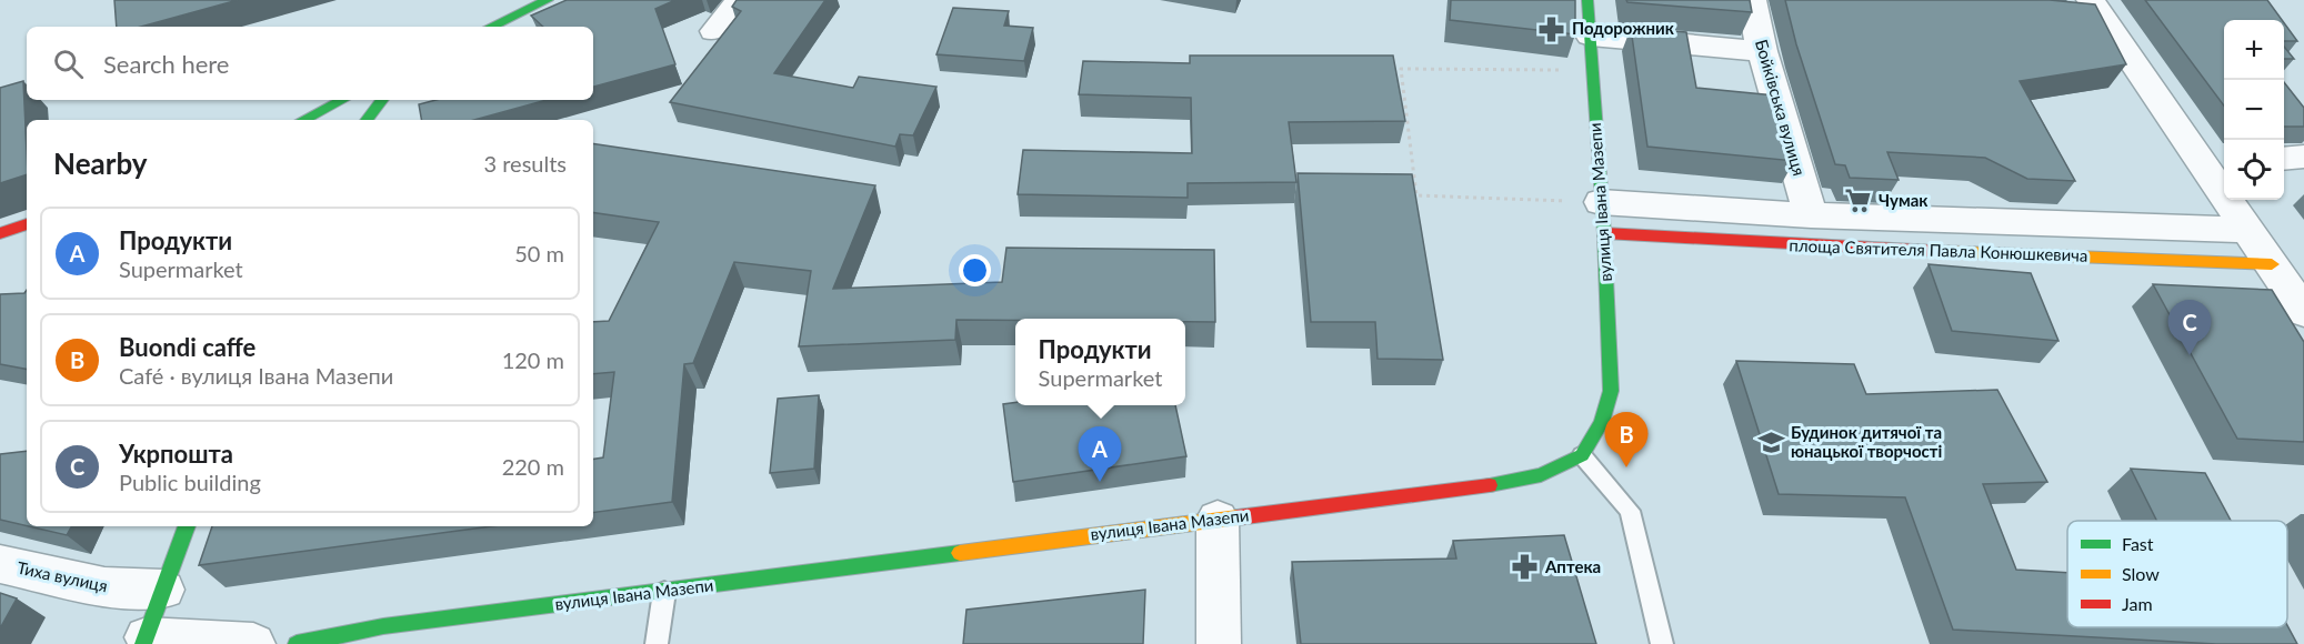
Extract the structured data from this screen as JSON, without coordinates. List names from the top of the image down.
{
  "streets": {
    "street": [
      "Бойківська вулиця",
      "вулиця Івана Мазепи",
      "площа Святителя Павла Конюшкевича",
      "Тиха вулиця"
    ]
  },
  "crossings": [
    ["Бойківська вулиця", "площа Святителя Павла Конюшкевича"],
    ["вулиця Івана Мазепи", "площа Святителя Павла Конюшкевича"]
  ],
  "places": {
    "pharmacy": ["Подорожник", "Аптека"],
    "supermarket": ["Чумак"],
    "school or university": ["Будинок дитячої та юнацької творчості"]
  },
  "legend": ["Fast", "Slow", "Jam"],
  "page": {
    "map_buttons": ["+", "−"],
    "search": "Search here",
    "heading": ["Nearby", "3 results"],
    "list": [
      {
        "mark": "A",
        "name": "Продукти",
        "note": "Supermarket",
        "value": "50 m"
      },
      {
        "mark": "B",
        "name": "Buondi caffe",
        "note": "Café · вулиця Івана Мазепи",
        "value": "120 m"
      },
      {
        "mark": "C",
        "name": "Укрпошта",
        "note": "Public building",
        "value": "220 m"
      }
    ],
    "pins": ["C", "B", "A"],
    "popup": ["Продукти", "Supermarket"]
  }
}
